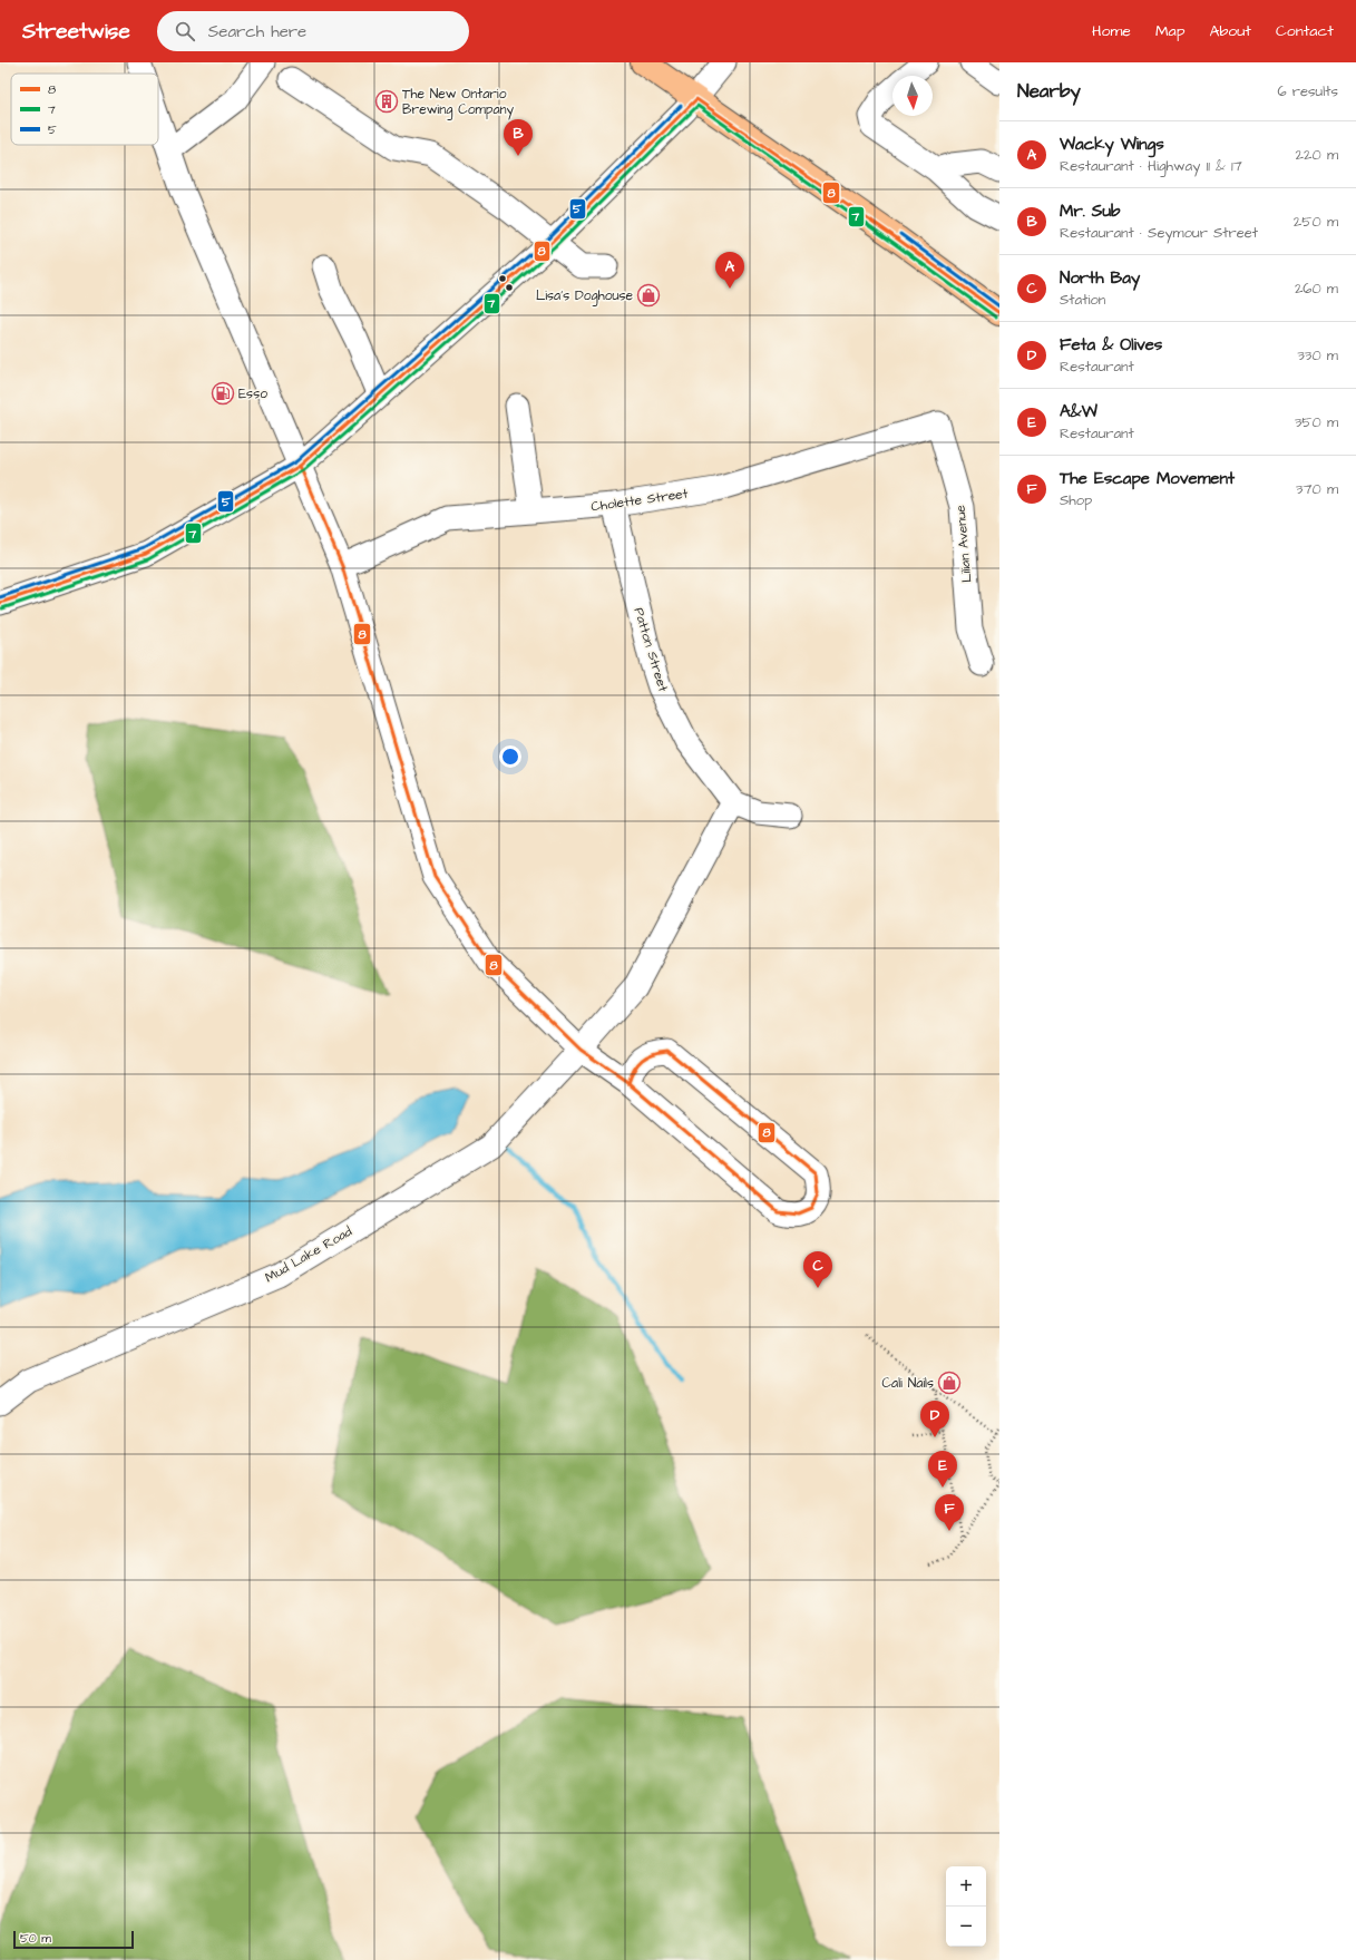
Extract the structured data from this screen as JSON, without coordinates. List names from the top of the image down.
{
  "streets": {
    "street": [
      "Cholette Street",
      "Lilian Avenue",
      "Patton Street",
      "Mud Lake Road"
    ]
  },
  "crossings": [
    ["Cholette Street", "Lilian Avenue"],
    ["Cholette Street", "Patton Street"]
  ],
  "places": {
    "building": ["The New Ontario Brewing Company"],
    "shop": ["Lisa's Doghouse", "Cali Nails"],
    "fuel station": ["Esso"]
  },
  "lines": ["transit line 8", "transit line 7", "transit line 5"],
  "legend": ["8", "7", "5"],
  "scale_bar": "50 m",
  "north": "bottom",
  "page": {
    "header": "Streetwise",
    "search": "Search here",
    "nav": [
      "Home",
      "Map",
      "About",
      "Contact"
    ],
    "heading": ["Nearby", "6 results"],
    "pins": [
      "B",
      "A",
      "C",
      "D",
      "E",
      "F"
    ],
    "list": [
      {
        "mark": "A",
        "name": "Wacky Wings",
        "note": "Restaurant · Highway 11 & 17",
        "value": "220 m"
      },
      {
        "mark": "B",
        "name": "Mr. Sub",
        "note": "Restaurant · Seymour Street",
        "value": "250 m"
      },
      {
        "mark": "C",
        "name": "North Bay",
        "note": "Station",
        "value": "260 m"
      },
      {
        "mark": "D",
        "name": "Feta & Olives",
        "note": "Restaurant",
        "value": "330 m"
      },
      {
        "mark": "E",
        "name": "A&W",
        "note": "Restaurant",
        "value": "350 m"
      },
      {
        "mark": "F",
        "name": "The Escape Movement",
        "note": "Shop",
        "value": "370 m"
      }
    ],
    "map_buttons": ["+", "−"],
    "scale": "50 m"
  }
}
